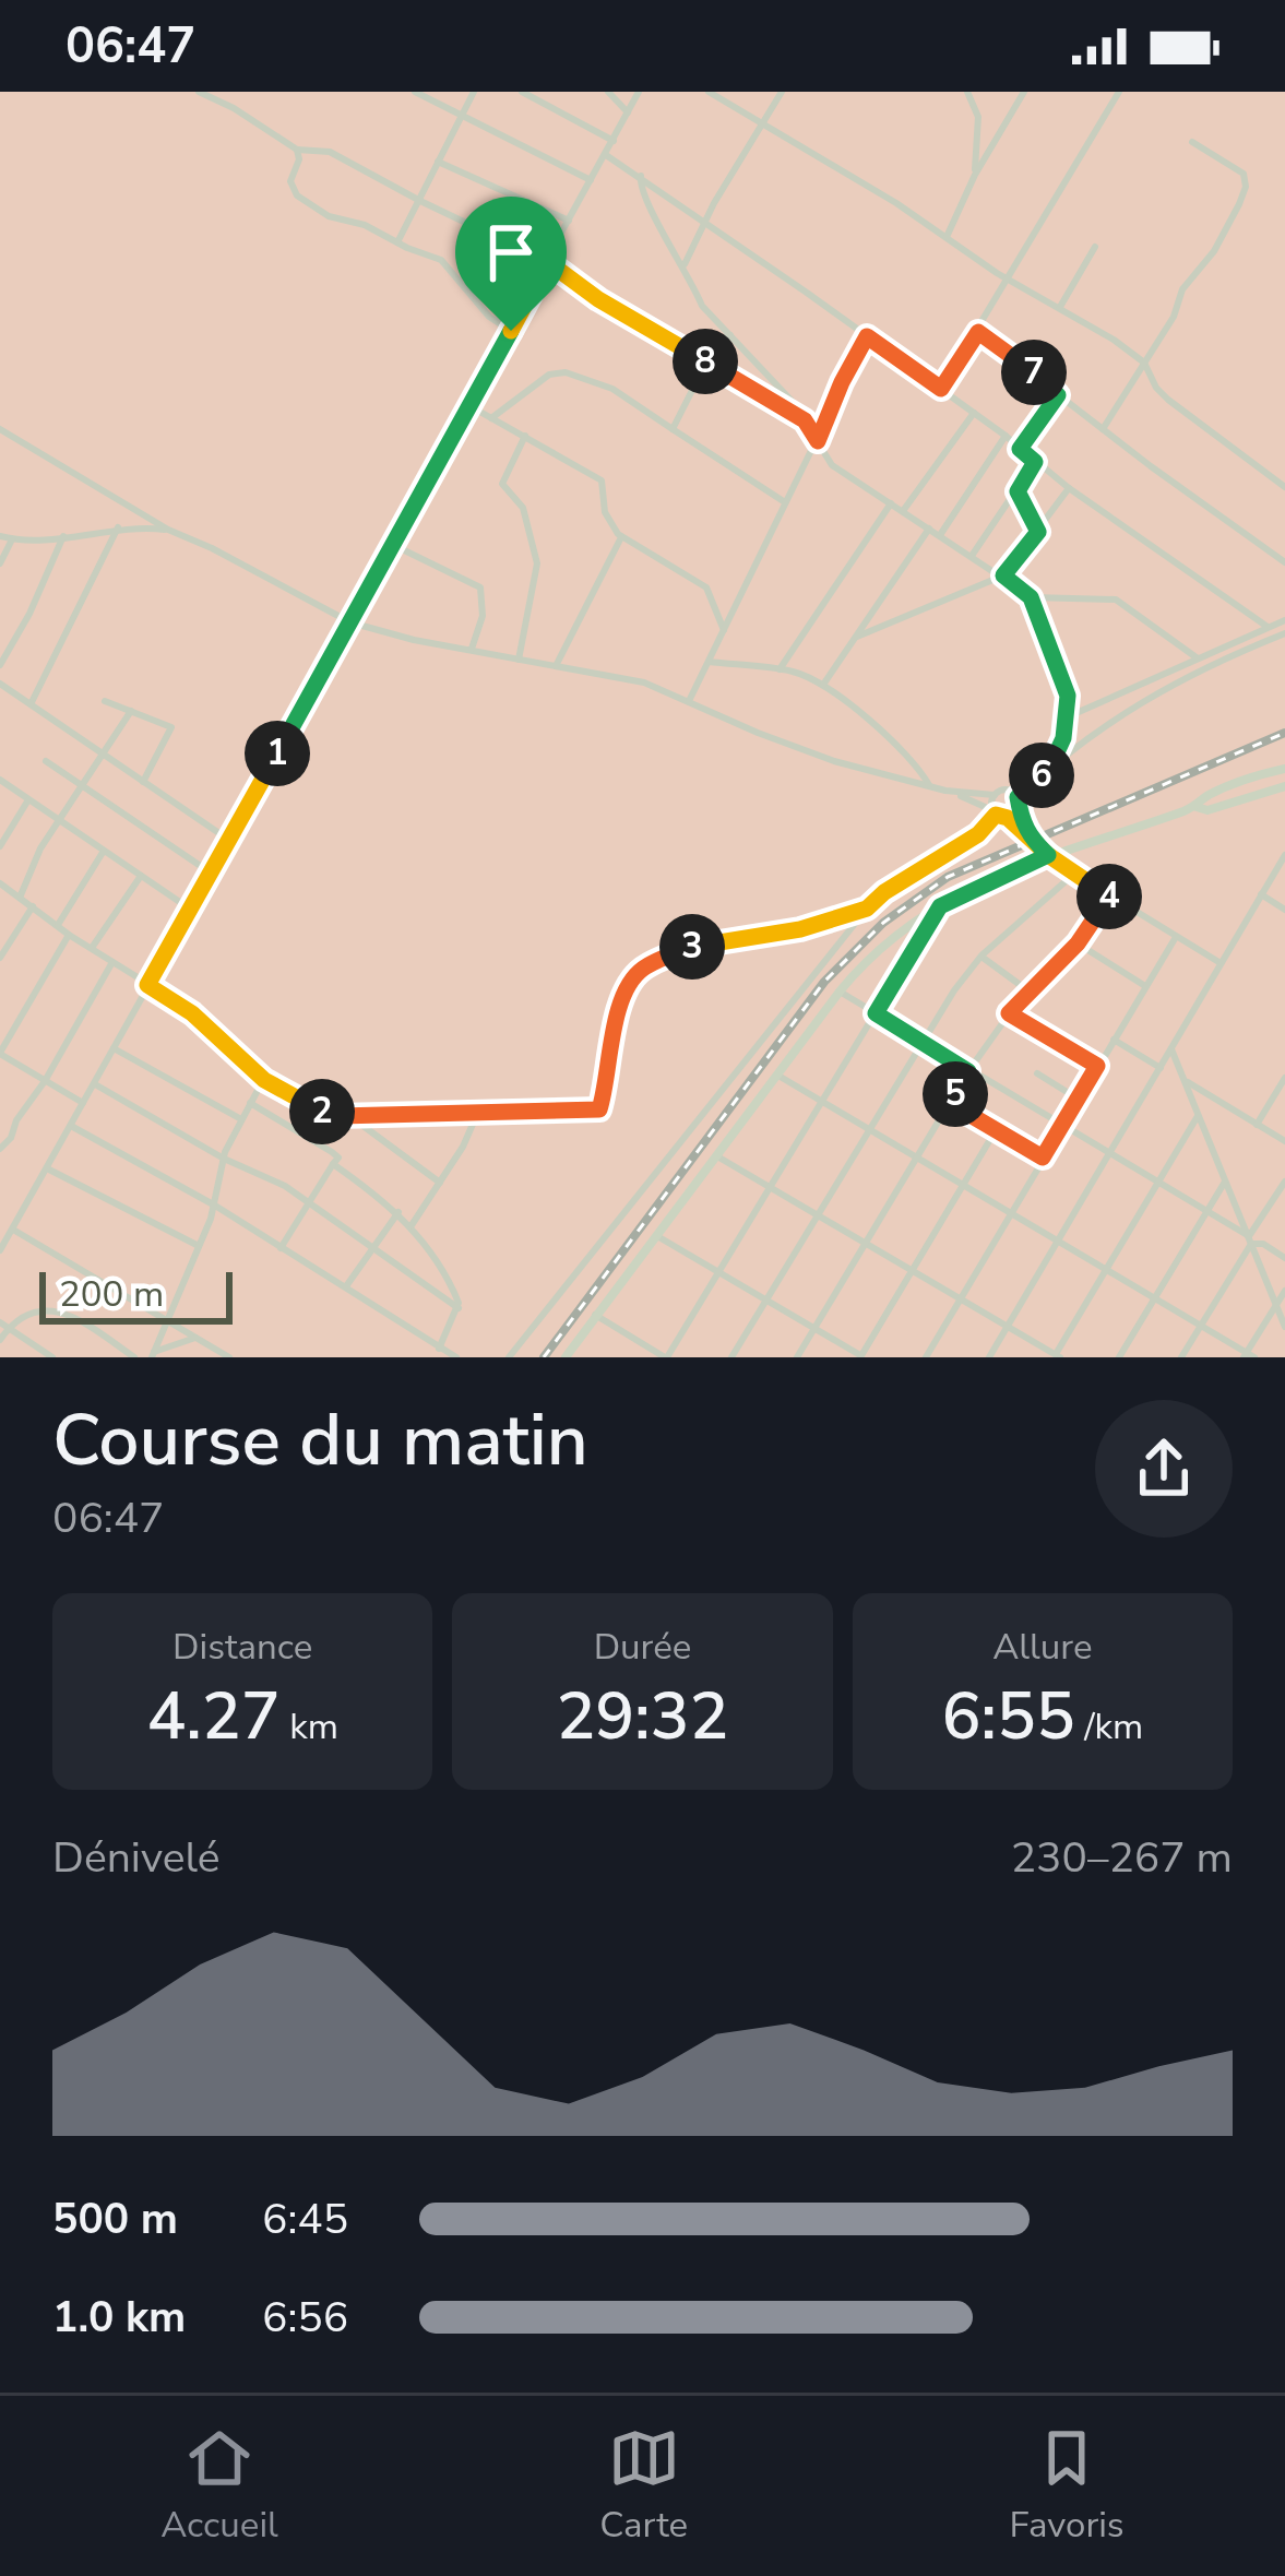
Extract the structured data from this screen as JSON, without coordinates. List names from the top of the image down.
{
  "scale_bar": "200 m",
  "page": {
    "status": "06:47",
    "pins": [
      "8",
      "7",
      "1",
      "6",
      "4",
      "3",
      "5",
      "2"
    ],
    "scale": "200 m",
    "heading": ["Course du matin", "06:47"],
    "stats": [
      ["Distance", "4.27 km"],
      ["Durée", "29:32"],
      ["Allure", "6:55 /km"]
    ],
    "chart": ["Dénivelé", "230–267 m"],
    "list": [
      {
        "name": "500 m",
        "note": "6:45"
      },
      {
        "name": "1.0 km",
        "note": "6:56"
      }
    ],
    "tabs": ["Accueil", "Carte", "Favoris"]
  }
}
